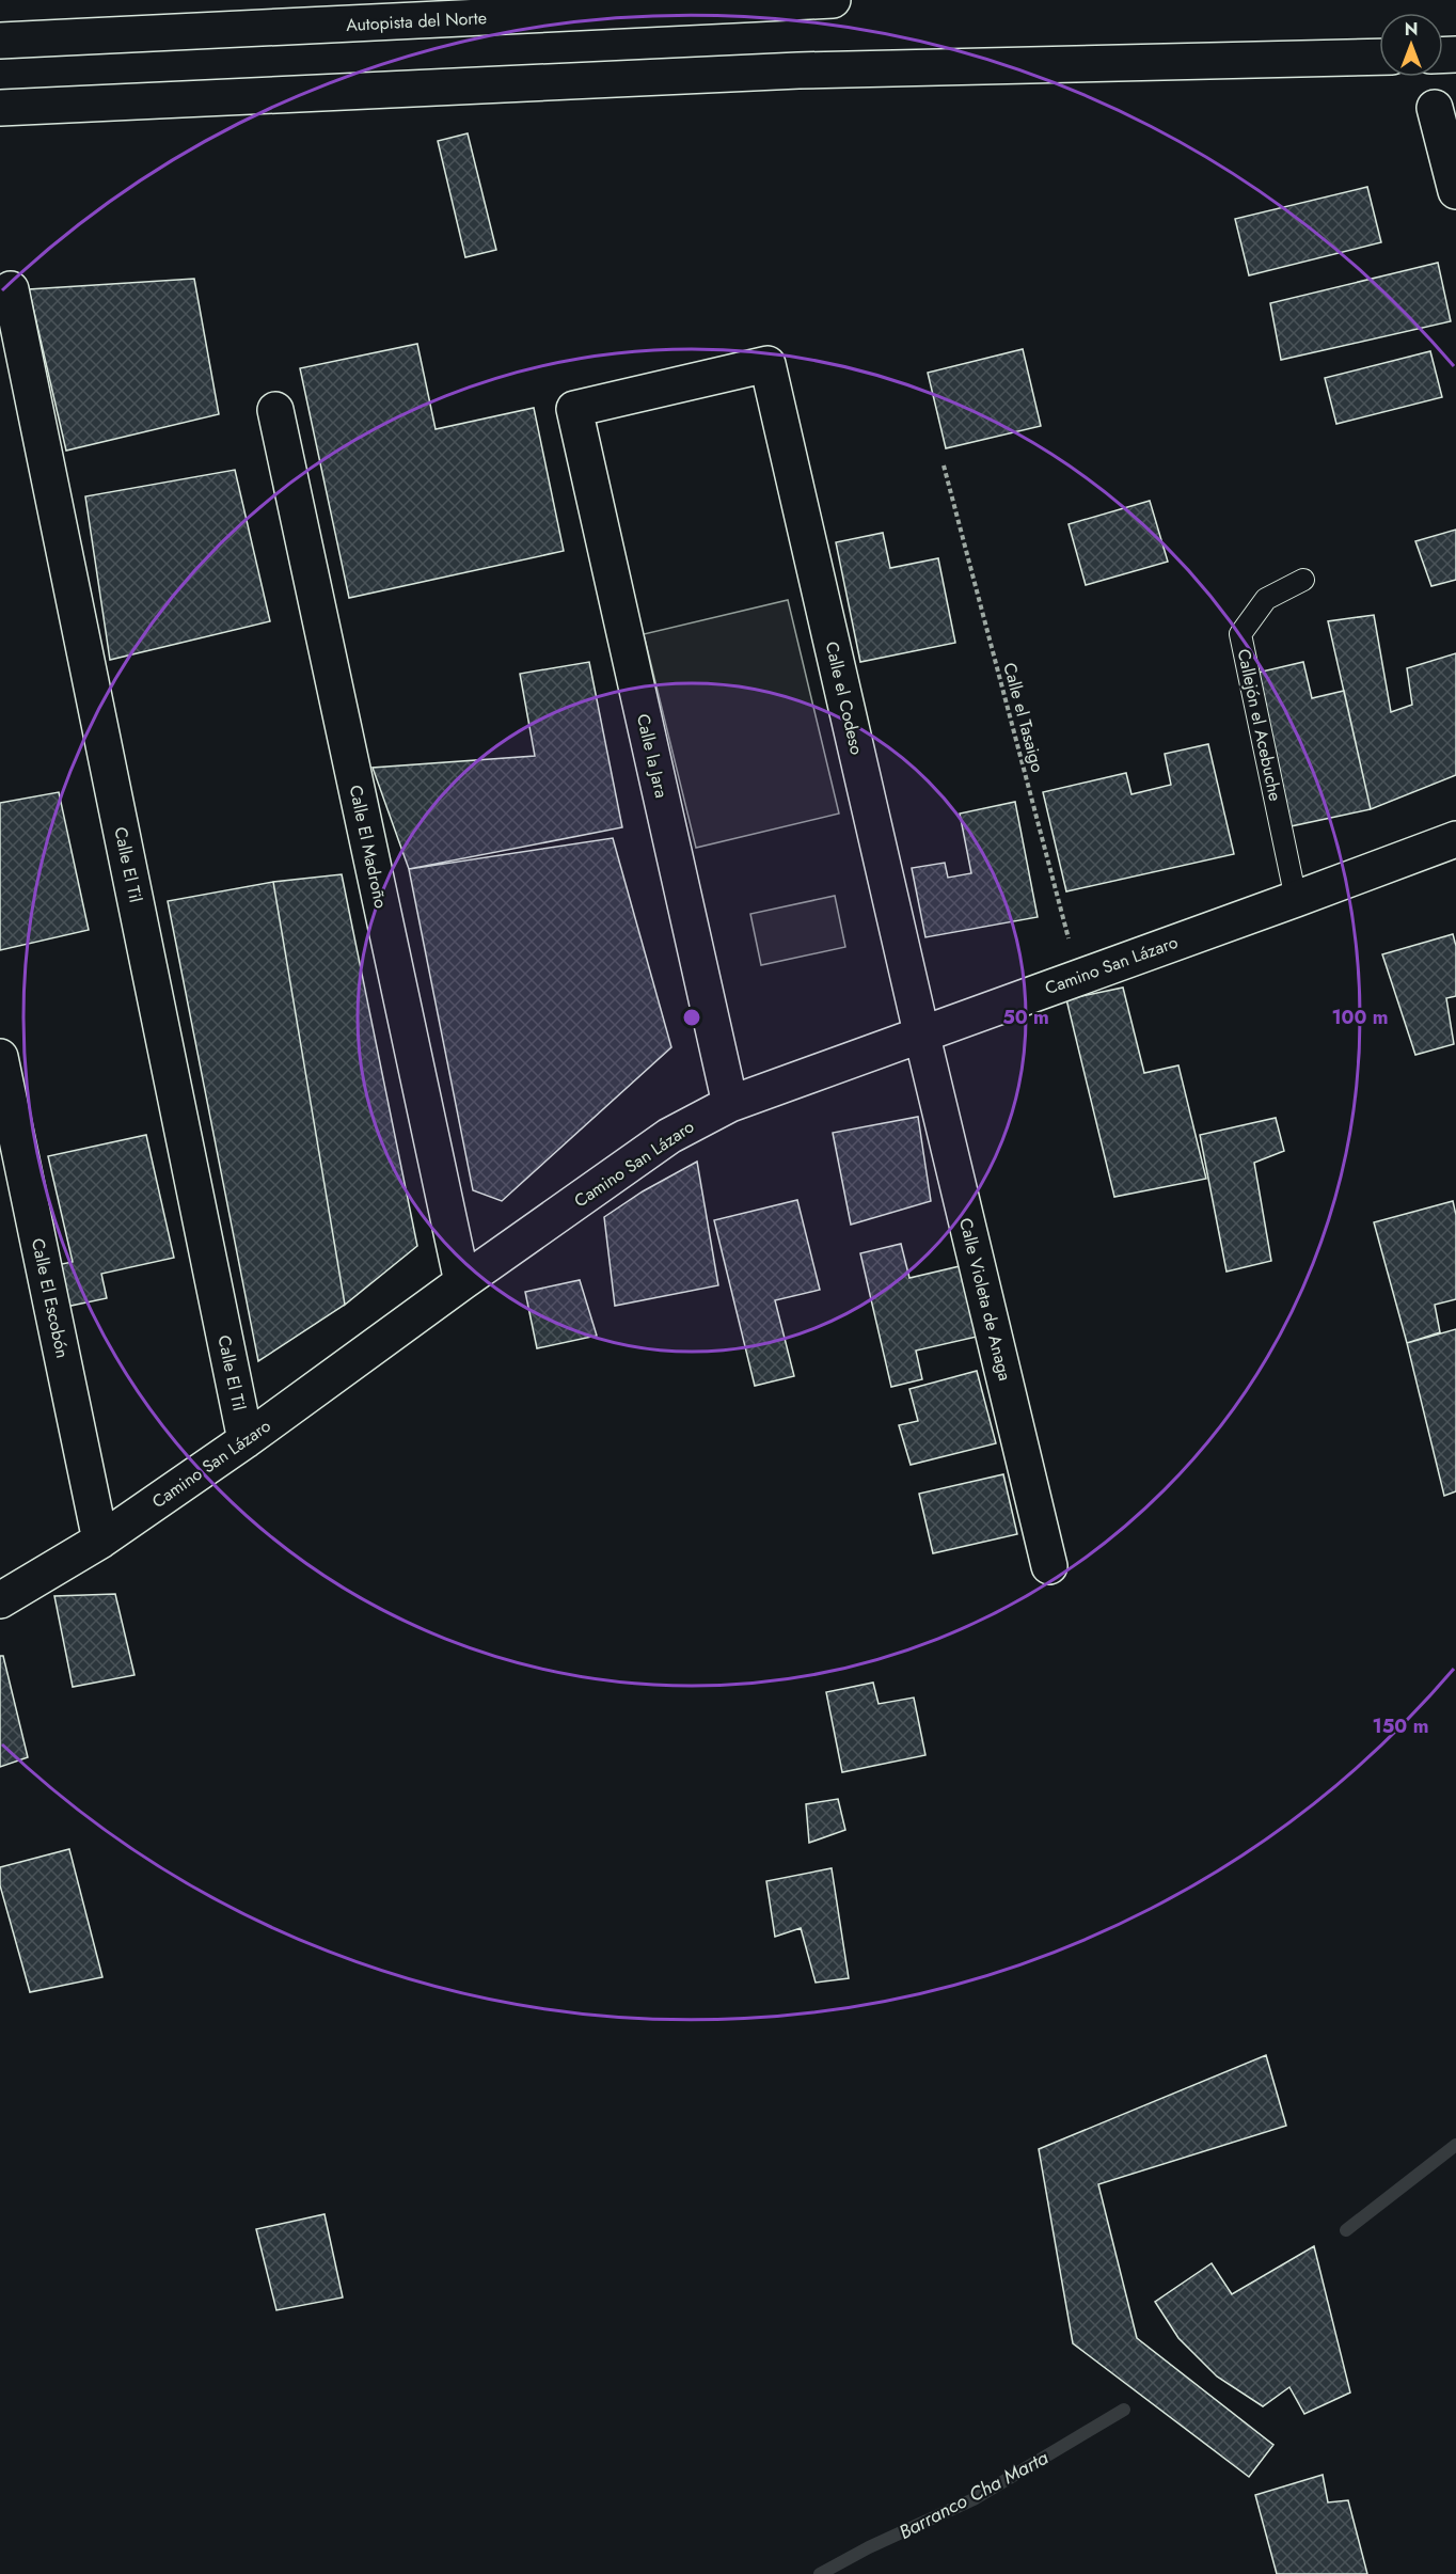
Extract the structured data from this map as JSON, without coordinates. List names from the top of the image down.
{
  "streets": {
    "main road": [
      "Autopista del Norte",
      "Calle el Codeso",
      "Calle la Jara",
      "Calle El Madroño",
      "Calle El Til",
      "Camino San Lázaro",
      "Calle El Escobón",
      "Calle Violeta de Anaga"
    ],
    "lane": ["Callejón el Acebuche"],
    "path": ["Calle el Tasaigo"]
  },
  "crossings": [
    ["Calle el Codeso", "Calle la Jara"],
    ["Calle el Codeso", "Camino San Lázaro"],
    ["Calle el Codeso", "Calle Violeta de Anaga"],
    ["Calle el Tasaigo", "Camino San Lázaro"],
    ["Callejón el Acebuche", "Camino San Lázaro"],
    ["Calle la Jara", "Camino San Lázaro"],
    ["Calle El Madroño", "Camino San Lázaro"],
    ["Calle El Til", "Camino San Lázaro"],
    ["Camino San Lázaro", "Calle El Escobón"],
    ["Camino San Lázaro", "Calle Violeta de Anaga"]
  ],
  "water": ["Barranco Cha Marta"],
  "north": "top",
  "rings": ["50 m", "100 m", "150 m"]
}
